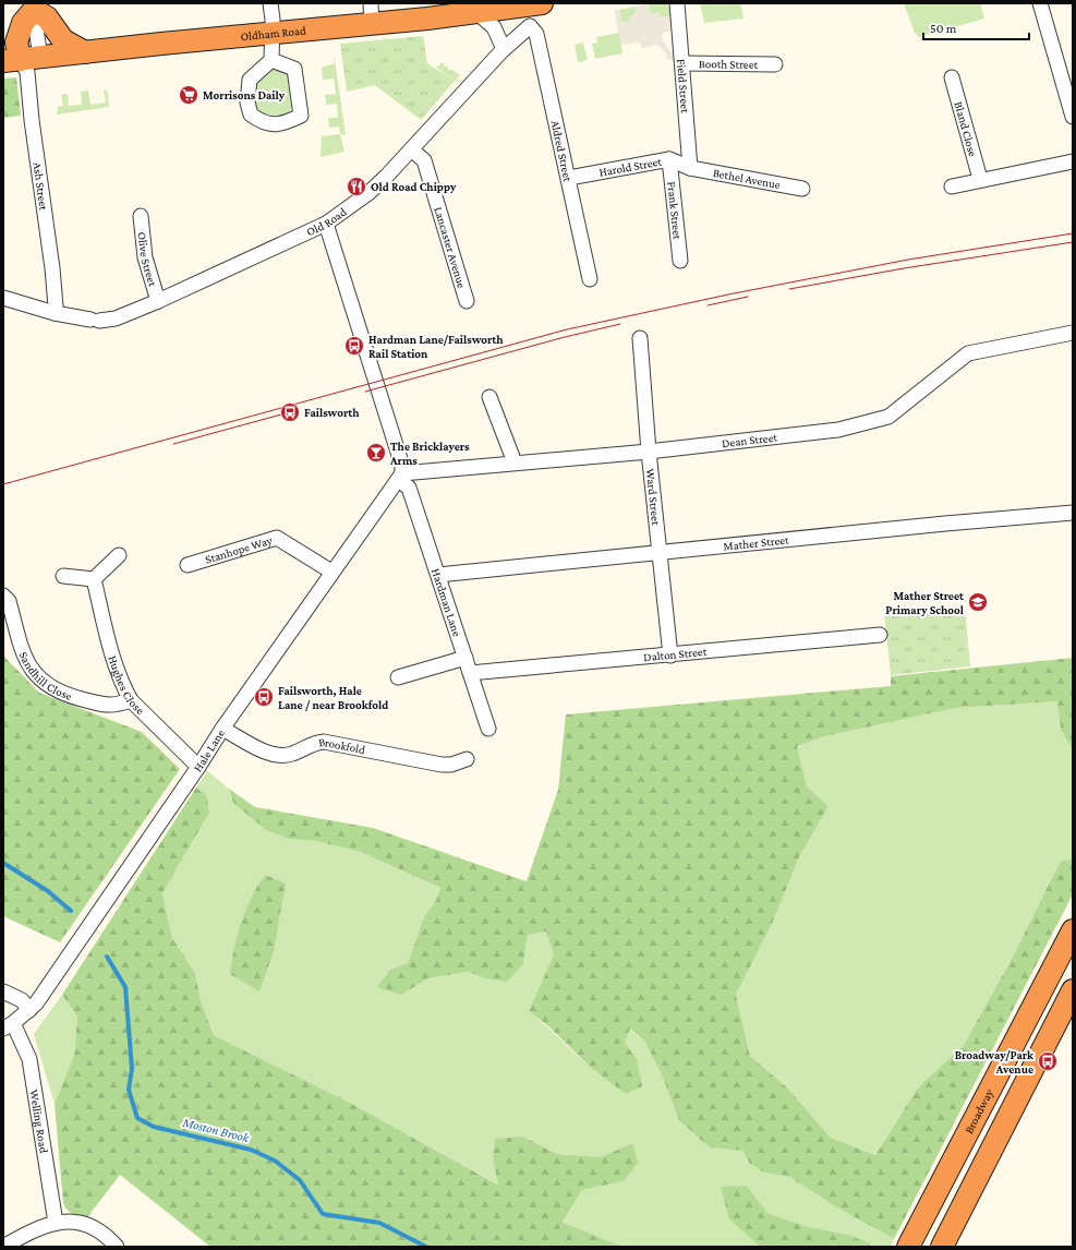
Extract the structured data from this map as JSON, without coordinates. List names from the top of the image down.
{
  "streets": {
    "highway": ["Oldham Road", "Broadway"],
    "street": [
      "Booth Street",
      "Field Street",
      "Bland Close",
      "Aldred Street",
      "Harold Street",
      "Bethel Avenue",
      "Ash Street",
      "Frank Street",
      "Old Road",
      "Lancaster Avenue",
      "Olive Street",
      "Dean Street",
      "Ward Street",
      "Mather Street",
      "Stanhope Way",
      "Hardman Lane",
      "Dalton Street",
      "Sandhill Close",
      "Hughes Close",
      "Brookfold",
      "Hale Lane",
      "Welling Road"
    ]
  },
  "crossings": [
    ["Oldham Road", "Aldred Street"],
    ["Oldham Road", "Ash Street"],
    ["Oldham Road", "Old Road"],
    ["Booth Street", "Field Street"],
    ["Field Street", "Harold Street"],
    ["Field Street", "Bethel Avenue"],
    ["Aldred Street", "Harold Street"],
    ["Aldred Street", "Old Road"],
    ["Harold Street", "Bethel Avenue"],
    ["Harold Street", "Frank Street"],
    ["Ash Street", "Old Road"],
    ["Old Road", "Lancaster Avenue"],
    ["Old Road", "Olive Street"],
    ["Old Road", "Hardman Lane"],
    ["Dean Street", "Ward Street"],
    ["Dean Street", "Hardman Lane"],
    ["Dean Street", "Hale Lane"],
    ["Ward Street", "Mather Street"],
    ["Ward Street", "Dalton Street"],
    ["Mather Street", "Hardman Lane"],
    ["Stanhope Way", "Hale Lane"],
    ["Hardman Lane", "Dalton Street"],
    ["Hardman Lane", "Hale Lane"],
    ["Sandhill Close", "Hughes Close"],
    ["Hughes Close", "Hale Lane"],
    ["Brookfold", "Hale Lane"],
    ["Hale Lane", "Welling Road"]
  ],
  "water": ["Moston Brook"],
  "places": {
    "supermarket": ["Morrisons Daily"],
    "restaurant": ["Old Road Chippy"],
    "bus stop": [
      "Hardman Lane/Failsworth Rail Station",
      "Failsworth",
      "Failsworth, Hale Lane / near Brookfold",
      "Broadway/Park Avenue"
    ],
    "bar": ["The Bricklayers Arms"],
    "school or university": ["Mather Street Primary School"]
  },
  "scale_bar": "50 m"
}
